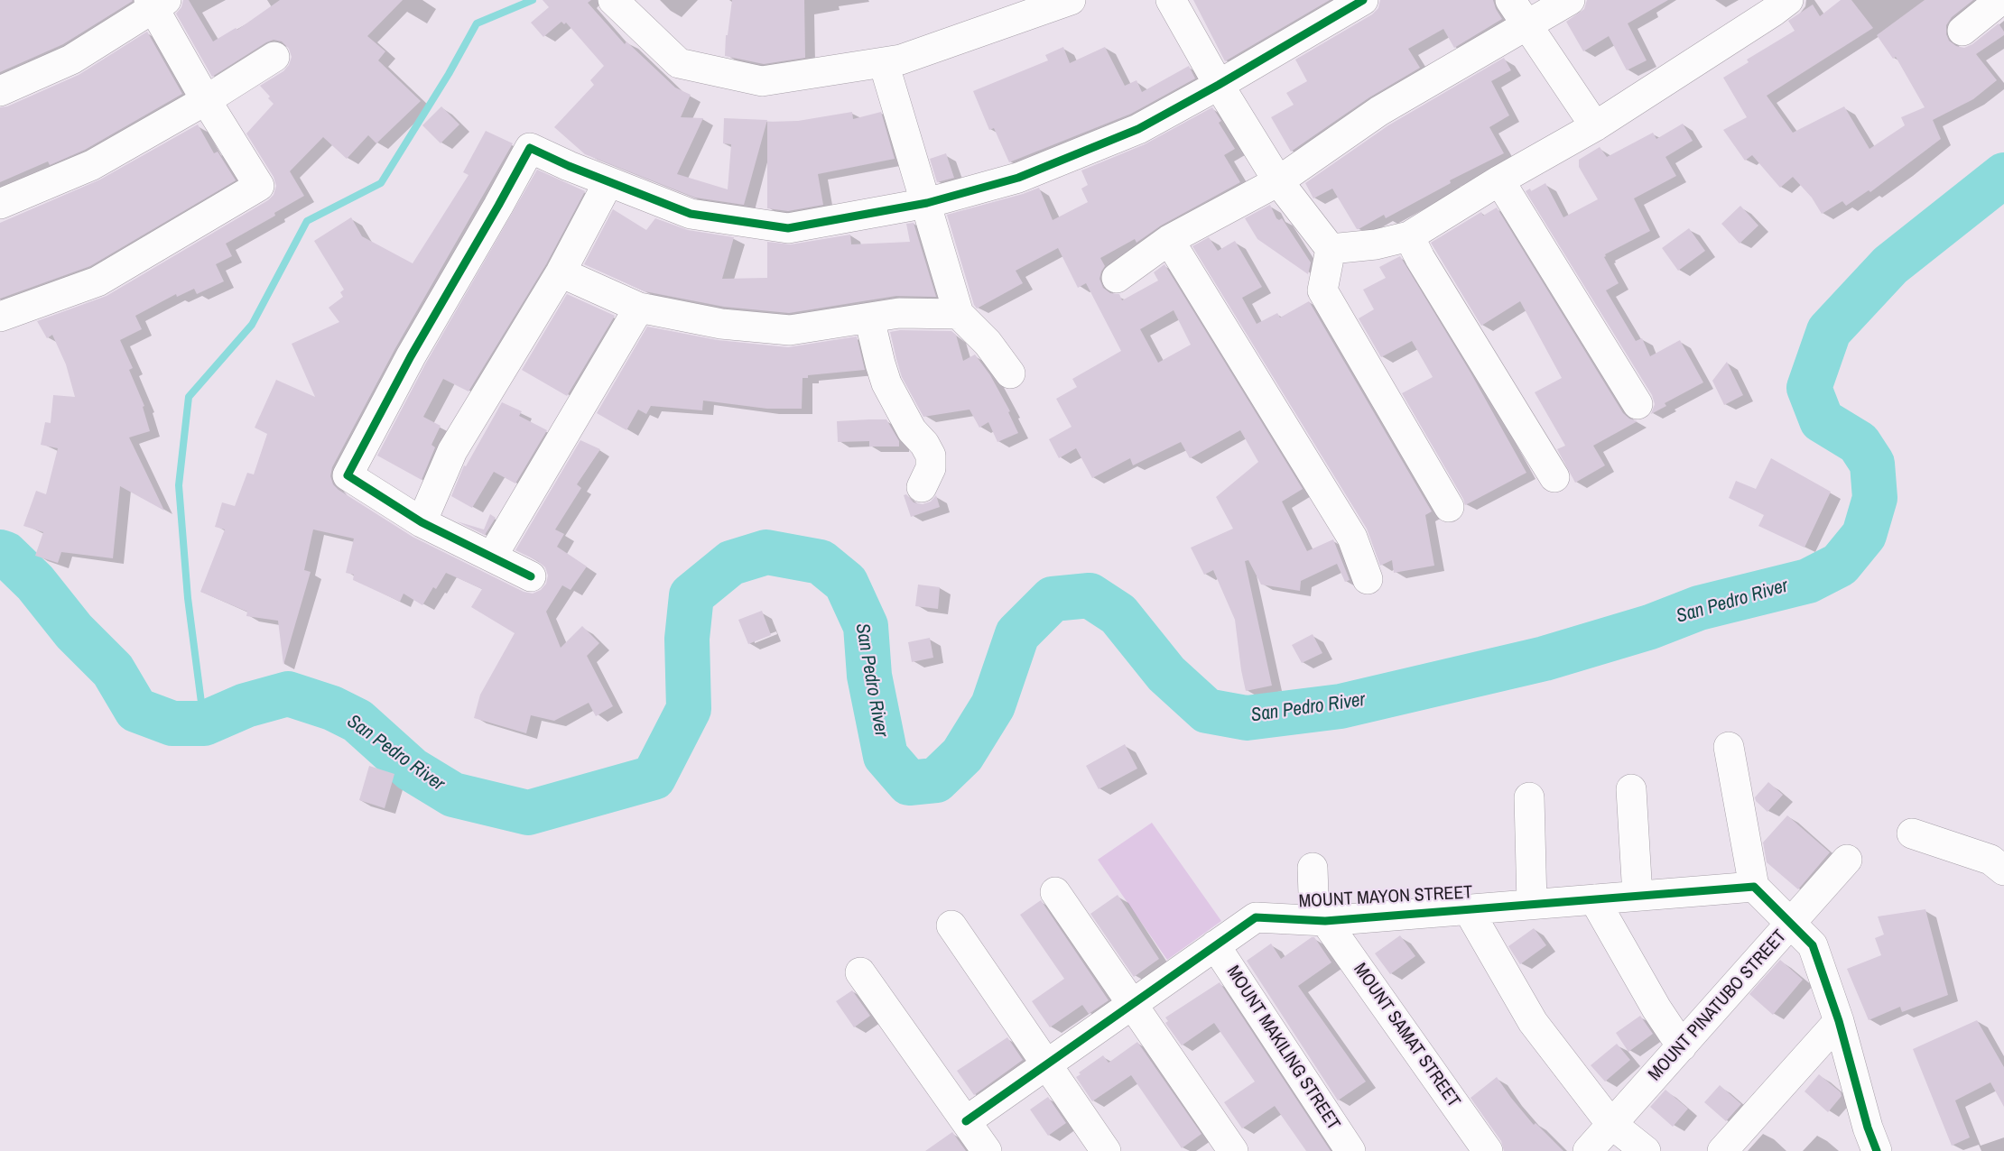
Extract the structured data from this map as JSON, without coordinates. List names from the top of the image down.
{
  "streets": {
    "street": [
      "MOUNT MAYON STREET",
      "MOUNT PINATUBO STREET",
      "MOUNT SAMAT STREET",
      "MOUNT MAKILING STREET"
    ]
  },
  "crossings": [
    ["MOUNT MAYON STREET", "MOUNT SAMAT STREET"],
    ["MOUNT MAYON STREET", "MOUNT MAKILING STREET"]
  ],
  "water": ["San Pedro River"]
}
